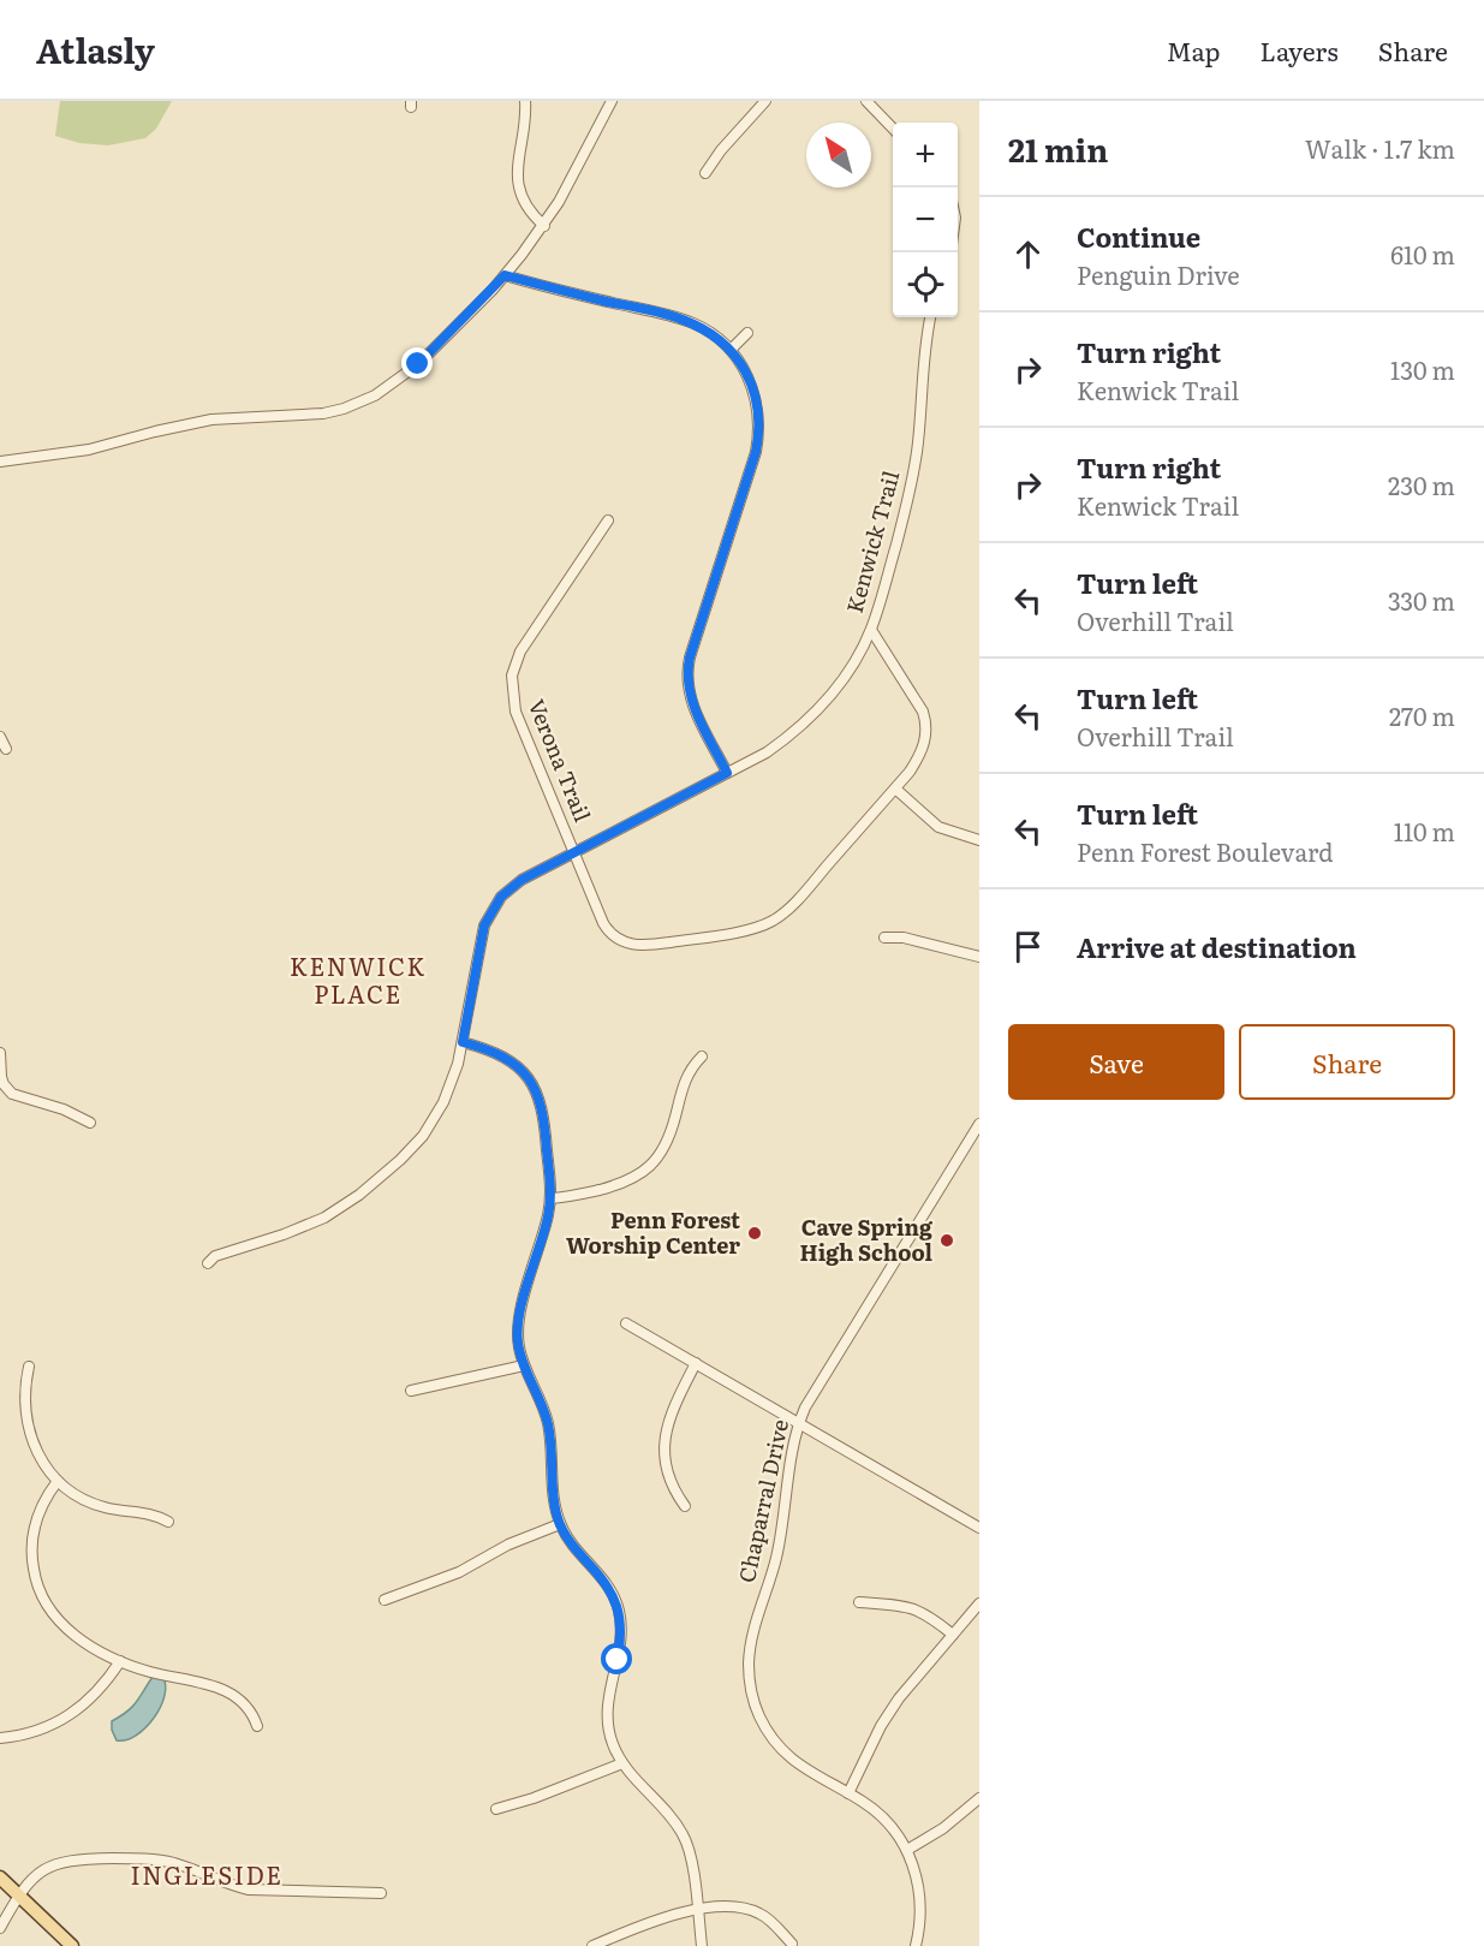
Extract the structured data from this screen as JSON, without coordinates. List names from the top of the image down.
{
  "streets": {
    "street": ["Kenwick Trail", "Verona Trail", "Chaparral Drive"]
  },
  "crossings": [
    ["Kenwick Trail", "Verona Trail"]
  ],
  "districts": ["KENWICK PLACE", "INGLESIDE"],
  "places": ["Penn Forest Worship Center", "Cave Spring High School"],
  "north": "top left",
  "page": {
    "header": "Atlasly",
    "nav": ["Map", "Layers", "Share"],
    "heading": ["21 min", "Walk · 1.7 km"],
    "map_buttons": ["+", "−"],
    "list": [
      ["Continue", "Penguin Drive", "610 m"],
      ["Turn right", "Kenwick Trail", "130 m"],
      ["Turn right", "Kenwick Trail", "230 m"],
      ["Turn left", "Overhill Trail", "330 m"],
      ["Turn left", "Overhill Trail", "270 m"],
      ["Turn left", "Penn Forest Boulevard", "110 m"],
      "Arrive at destination"
    ],
    "buttons": ["Save", "Share"]
  }
}
